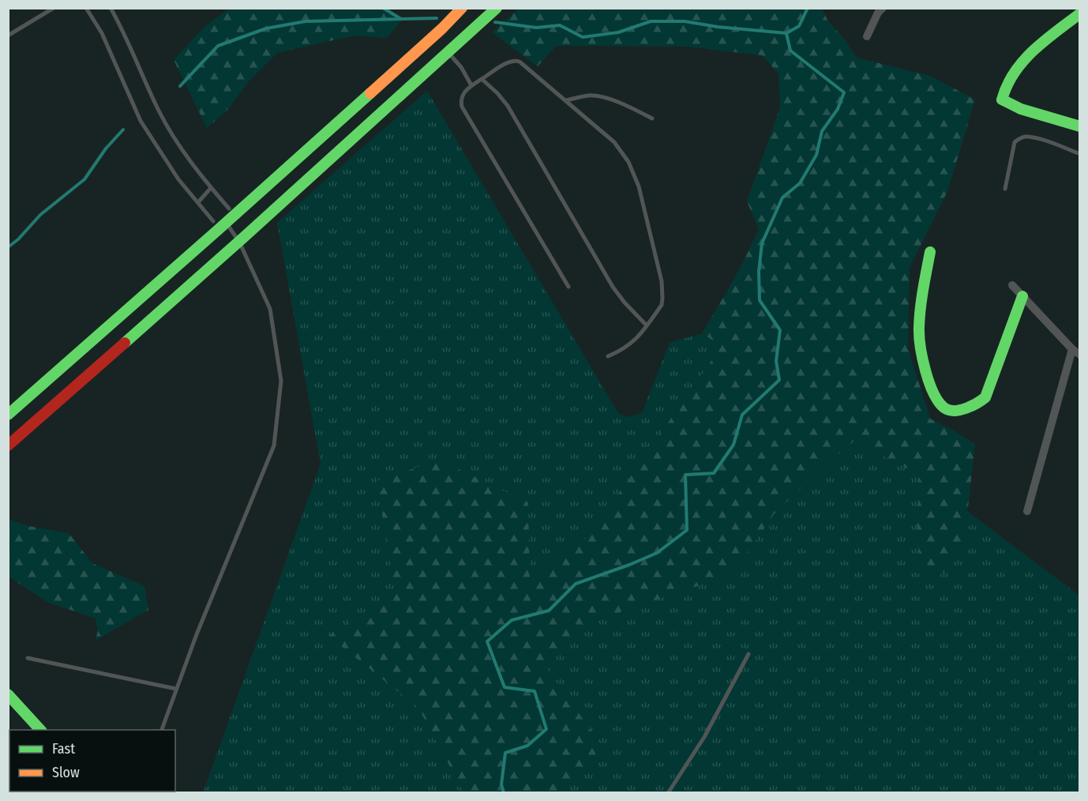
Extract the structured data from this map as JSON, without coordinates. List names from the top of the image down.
{
  "legend": ["Fast", "Slow"]
}
